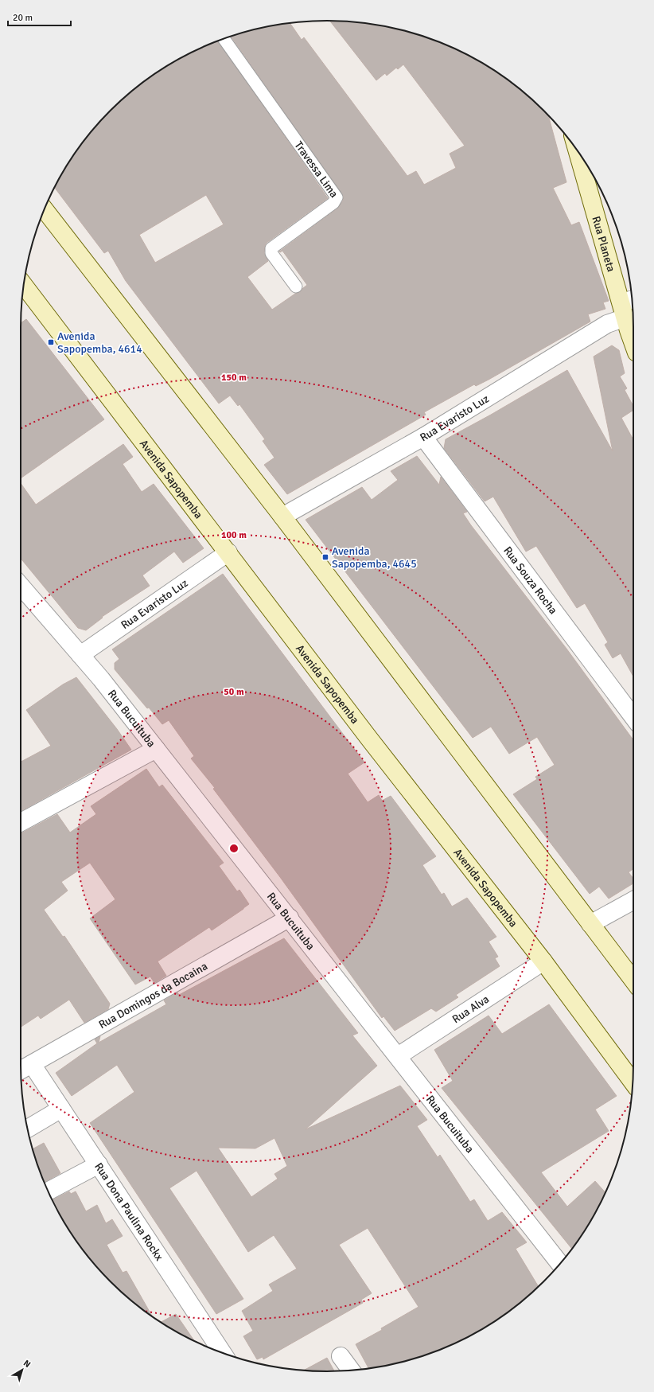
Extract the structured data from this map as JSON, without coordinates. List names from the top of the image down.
{
  "streets": {
    "main road": ["Rua Planeta", "Avenida Sapopemba"],
    "street": [
      "Rua Evaristo Luz",
      "Rua Souza Rocha",
      "Rua Bucuituba",
      "Rua Domingos da Bocaina",
      "Rua Alva",
      "Rua Dona Paulina Rockx"
    ],
    "lane": ["Travessa Lima"]
  },
  "crossings": [
    ["Rua Planeta", "Rua Evaristo Luz"],
    ["Rua Evaristo Luz", "Avenida Sapopemba"],
    ["Rua Evaristo Luz", "Rua Souza Rocha"],
    ["Rua Evaristo Luz", "Rua Bucuituba"],
    ["Avenida Sapopemba", "Rua Alva"],
    ["Rua Bucuituba", "Rua Domingos da Bocaina"],
    ["Rua Bucuituba", "Rua Alva"],
    ["Rua Domingos da Bocaina", "Rua Dona Paulina Rockx"]
  ],
  "places": {
    "transit": ["Avenida Sapopemba, 4614", "Avenida Sapopemba, 4645"]
  },
  "scale_bar": "20 m",
  "north": "top right",
  "rings": ["150 m", "100 m", "50 m"]
}
